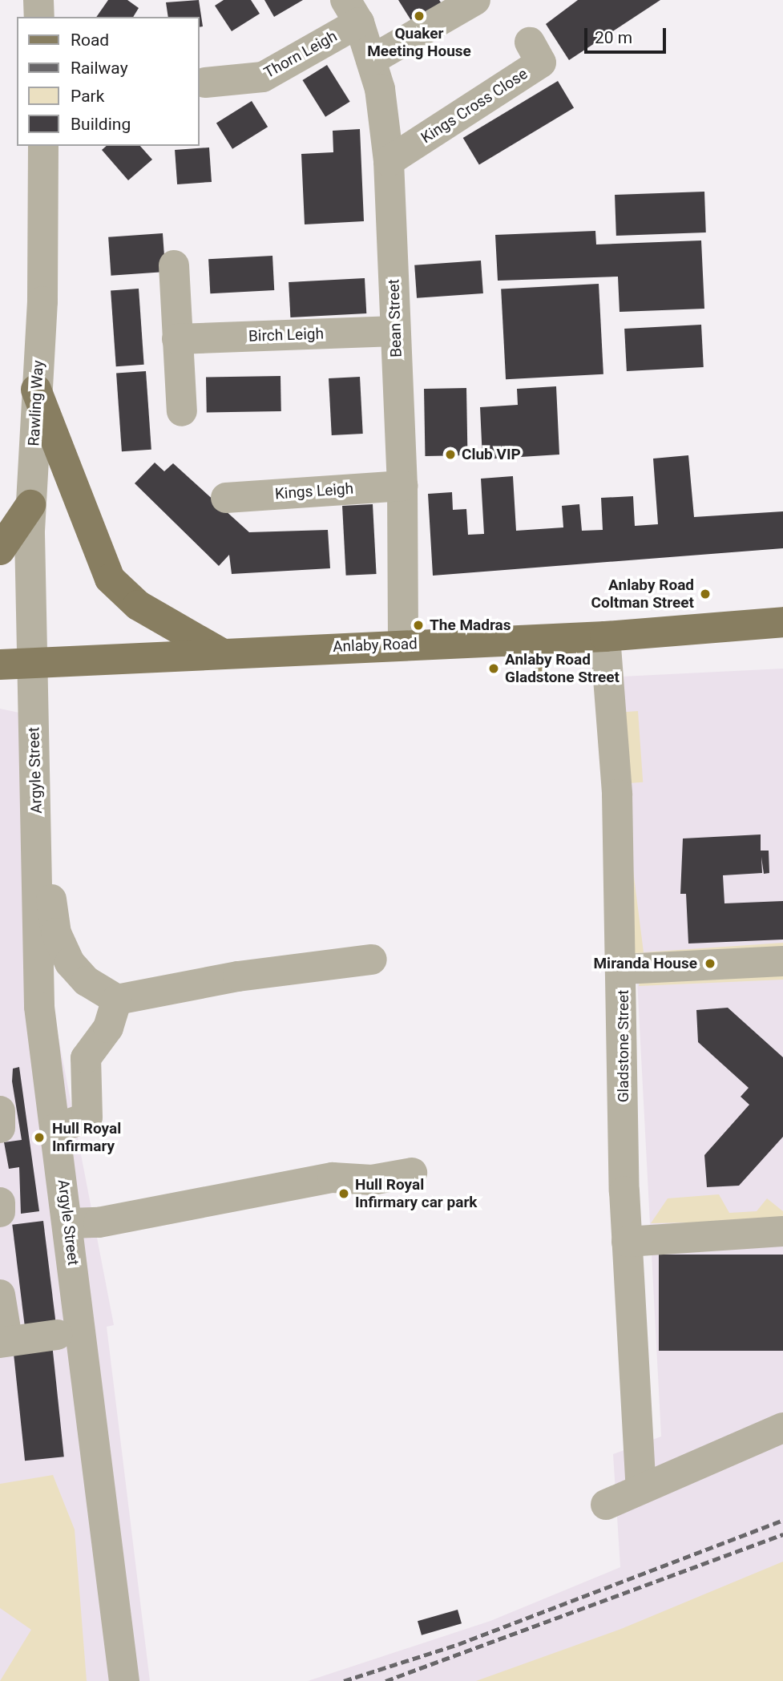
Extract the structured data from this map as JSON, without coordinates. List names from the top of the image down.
{
  "streets": {
    "main road": ["Anlaby Road"],
    "street": [
      "Thorn Leigh",
      "Kings Cross Close",
      "Bean Street",
      "Birch Leigh",
      "Rawling Way",
      "Kings Leigh",
      "Argyle Street",
      "Gladstone Street"
    ]
  },
  "crossings": [
    ["Thorn Leigh", "Bean Street"],
    ["Kings Cross Close", "Bean Street"],
    ["Bean Street", "Birch Leigh"],
    ["Bean Street", "Kings Leigh"],
    ["Bean Street", "Anlaby Road"],
    ["Rawling Way", "Anlaby Road"],
    ["Rawling Way", "Argyle Street"],
    ["Anlaby Road", "Argyle Street"],
    ["Anlaby Road", "Gladstone Street"]
  ],
  "places": [
    "Quaker Meeting House",
    "Club VIP",
    "Anlaby Road Coltman Street",
    "The Madras",
    "Anlaby Road Gladstone Street",
    "Miranda House",
    "Hull Royal Infirmary",
    "Hull Royal Infirmary car park"
  ],
  "legend": [
    "Road",
    "Railway",
    "Park",
    "Building"
  ],
  "scale_bar": "20 m"
}
